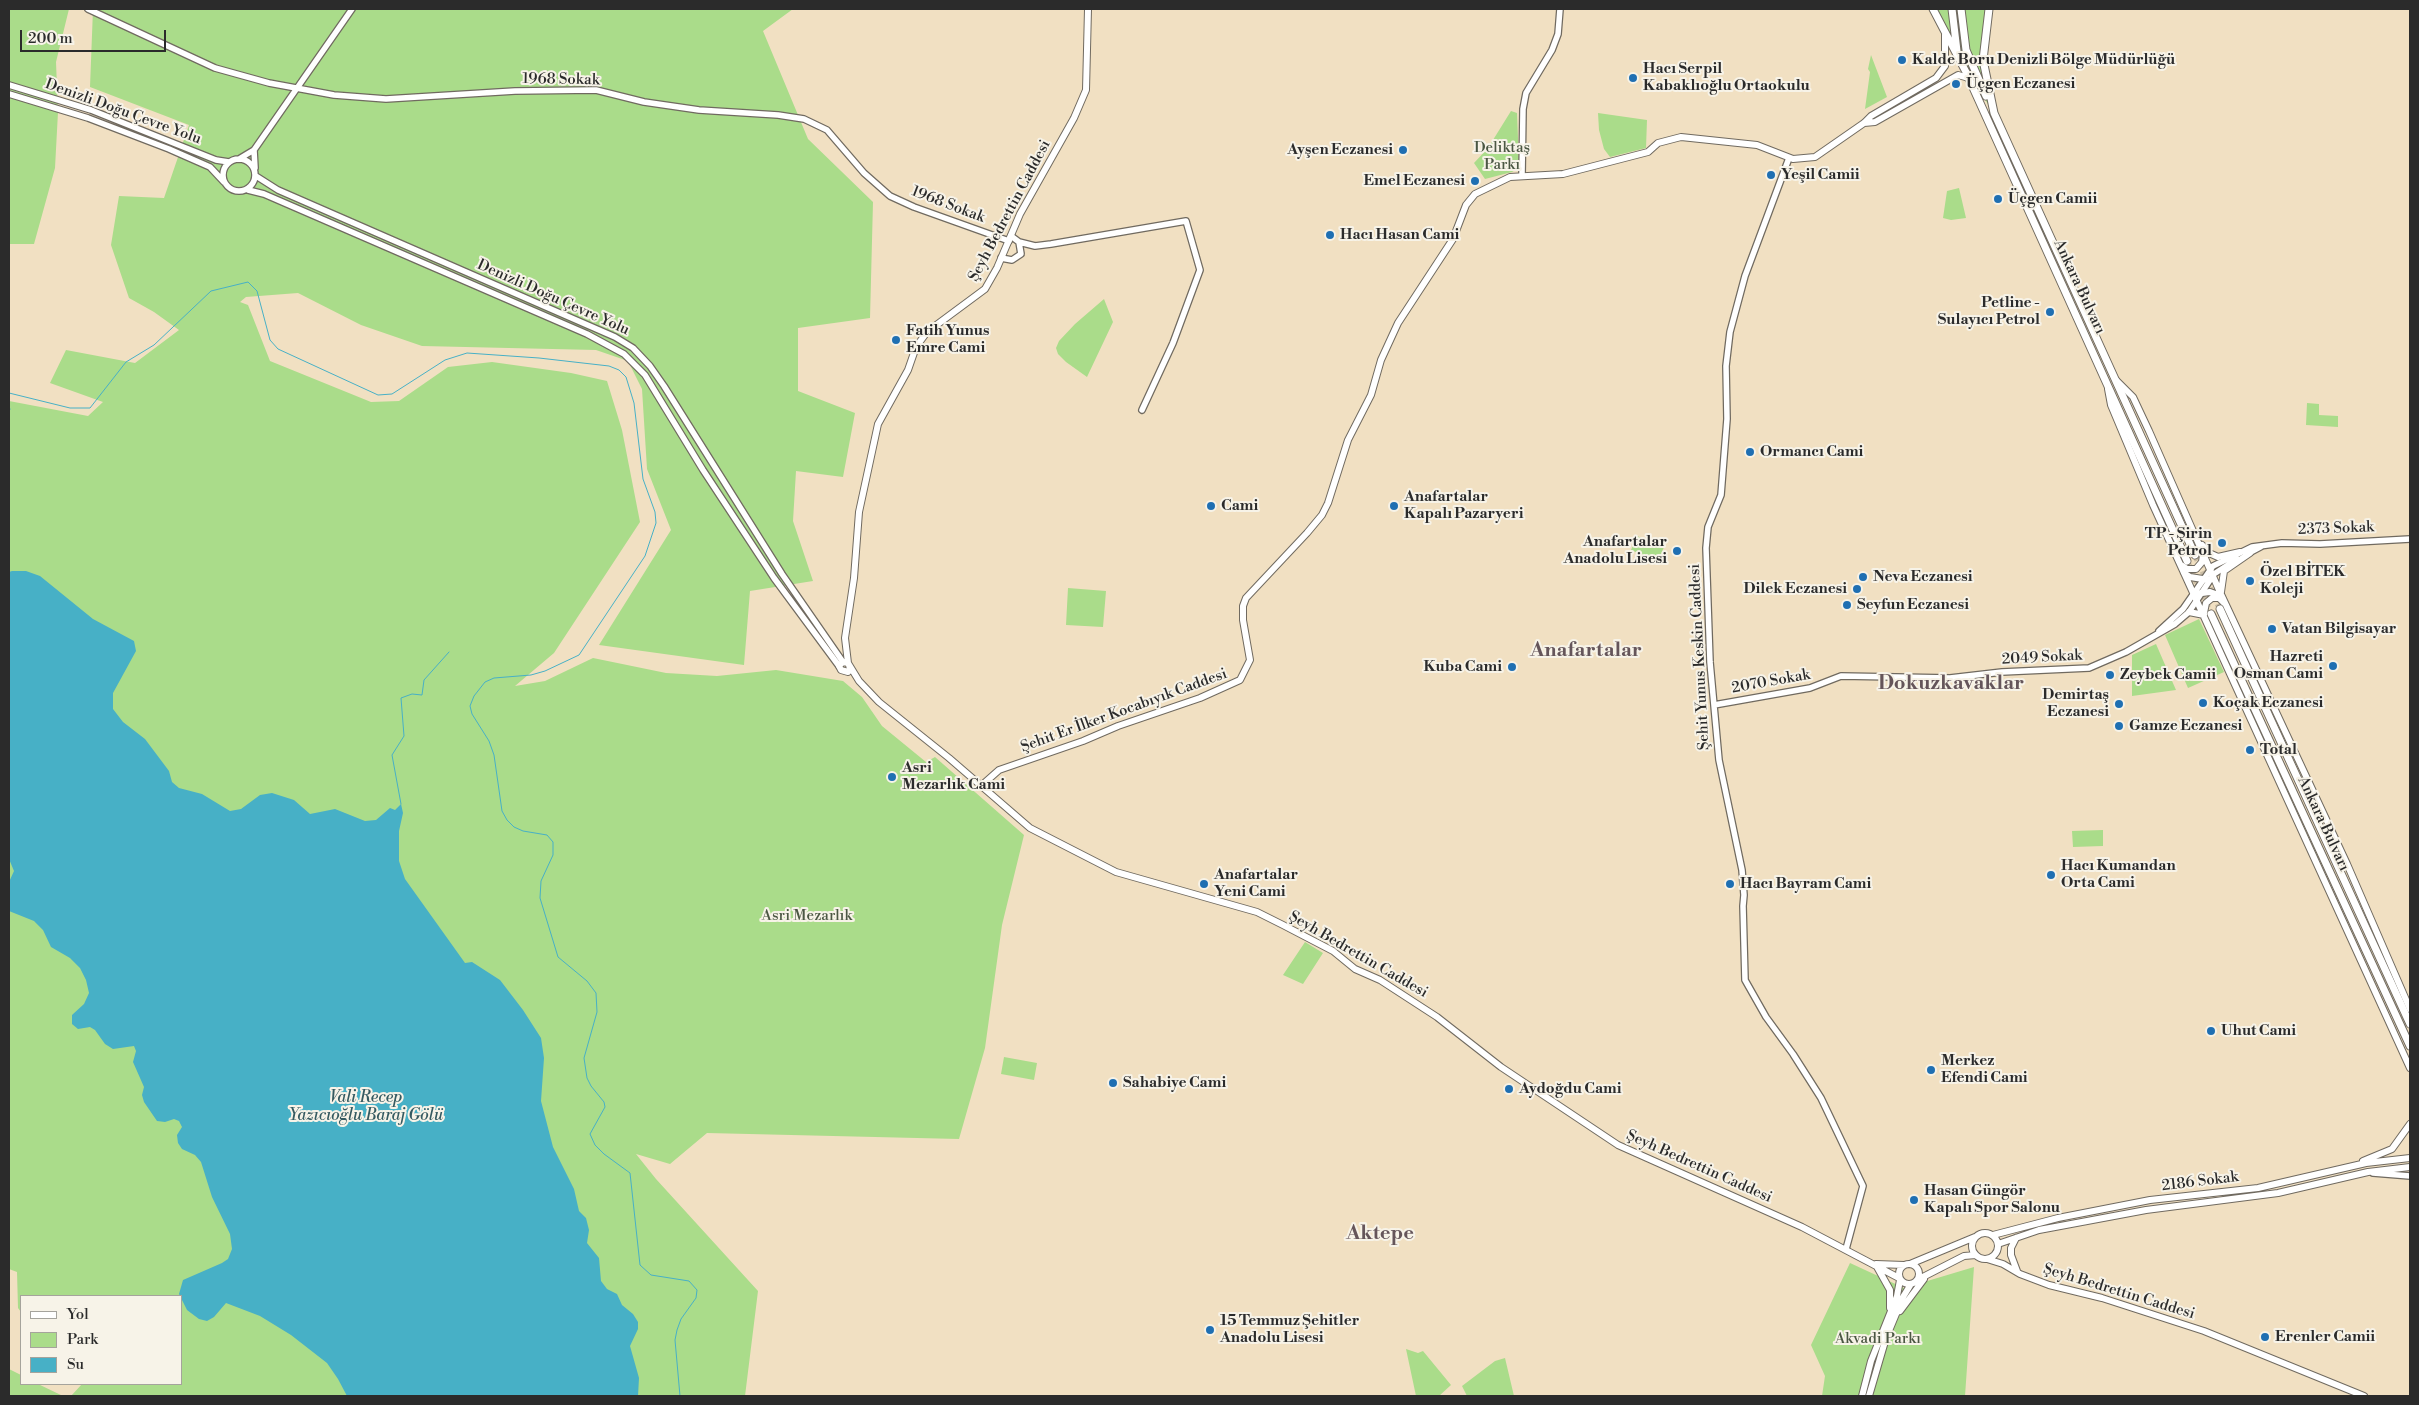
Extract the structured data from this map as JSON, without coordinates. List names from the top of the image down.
{
  "streets": {
    "main road": [
      "Şeyh Bedrettin Caddesi",
      "Ankara Bulvarı",
      "Şehit Er İlker Kocabıyık Caddesi",
      "2186 Sokak"
    ],
    "street": [
      "1968 Sokak",
      "Denizli Doğu Çevre Yolu",
      "2373 Sokak",
      "Şehit Yunus Keskin Caddesi",
      "2049 Sokak",
      "2070 Sokak"
    ]
  },
  "crossings": [
    ["1968 Sokak", "Şeyh Bedrettin Caddesi"],
    ["Denizli Doğu Çevre Yolu", "Şeyh Bedrettin Caddesi"],
    ["Şeyh Bedrettin Caddesi", "Şehit Yunus Keskin Caddesi"],
    ["Şeyh Bedrettin Caddesi", "Şehit Er İlker Kocabıyık Caddesi"],
    ["Şeyh Bedrettin Caddesi", "2186 Sokak"],
    ["Ankara Bulvarı", "Şehit Er İlker Kocabıyık Caddesi"],
    ["Şehit Yunus Keskin Caddesi", "2070 Sokak"],
    ["Şehit Yunus Keskin Caddesi", "Şehit Er İlker Kocabıyık Caddesi"],
    ["2049 Sokak", "2070 Sokak"]
  ],
  "districts": ["Anafartalar", "Dokuzkavaklar", "Aktepe"],
  "water": ["Vali Recep Yazıcıoğlu Baraj Gölü"],
  "parks": ["Deliktaş Parkı", "Asri Mezarlık", "Akvadi Parkı"],
  "places": [
    "Kalde Boru Denizli Bölge Müdürlüğü",
    "Hacı Serpil Kabaklıoğlu Ortaokulu",
    "Üçgen Eczanesi",
    "Ayşen Eczanesi",
    "Yeşil Camii",
    "Emel Eczanesi",
    "Üçgen Camii",
    "Hacı Hasan Cami",
    "Petline - Sulayıcı Petrol",
    "Fatih Yunus Emre Cami",
    "Ormancı Cami",
    "Cami",
    "Anafartalar Kapalı Pazaryeri",
    "TP - Şirin Petrol",
    "Anafartalar Anadolu Lisesi",
    "Neva Eczanesi",
    "Özel BİTEK Koleji",
    "Dilek Eczanesi",
    "Seyfun Eczanesi",
    "Vatan Bilgisayar",
    "Hazreti Osman Cami",
    "Kuba Cami",
    "Zeybek Camii",
    "Koçak Eczanesi",
    "Demirtaş Eczanesi",
    "Gamze Eczanesi",
    "Total",
    "Asri Mezarlık Cami",
    "Hacı Kumandan Orta Cami",
    "Anafartalar Yeni Cami",
    "Hacı Bayram Cami",
    "Uhut Cami",
    "Merkez Efendi Cami",
    "Sahabiye Cami",
    "Aydoğdu Cami",
    "Hasan Güngör Kapalı Spor Salonu",
    "15 Temmuz Şehitler Anadolu Lisesi",
    "Erenler Camii"
  ],
  "legend": ["Yol", "Park", "Su"],
  "scale_bar": "200 m"
}
